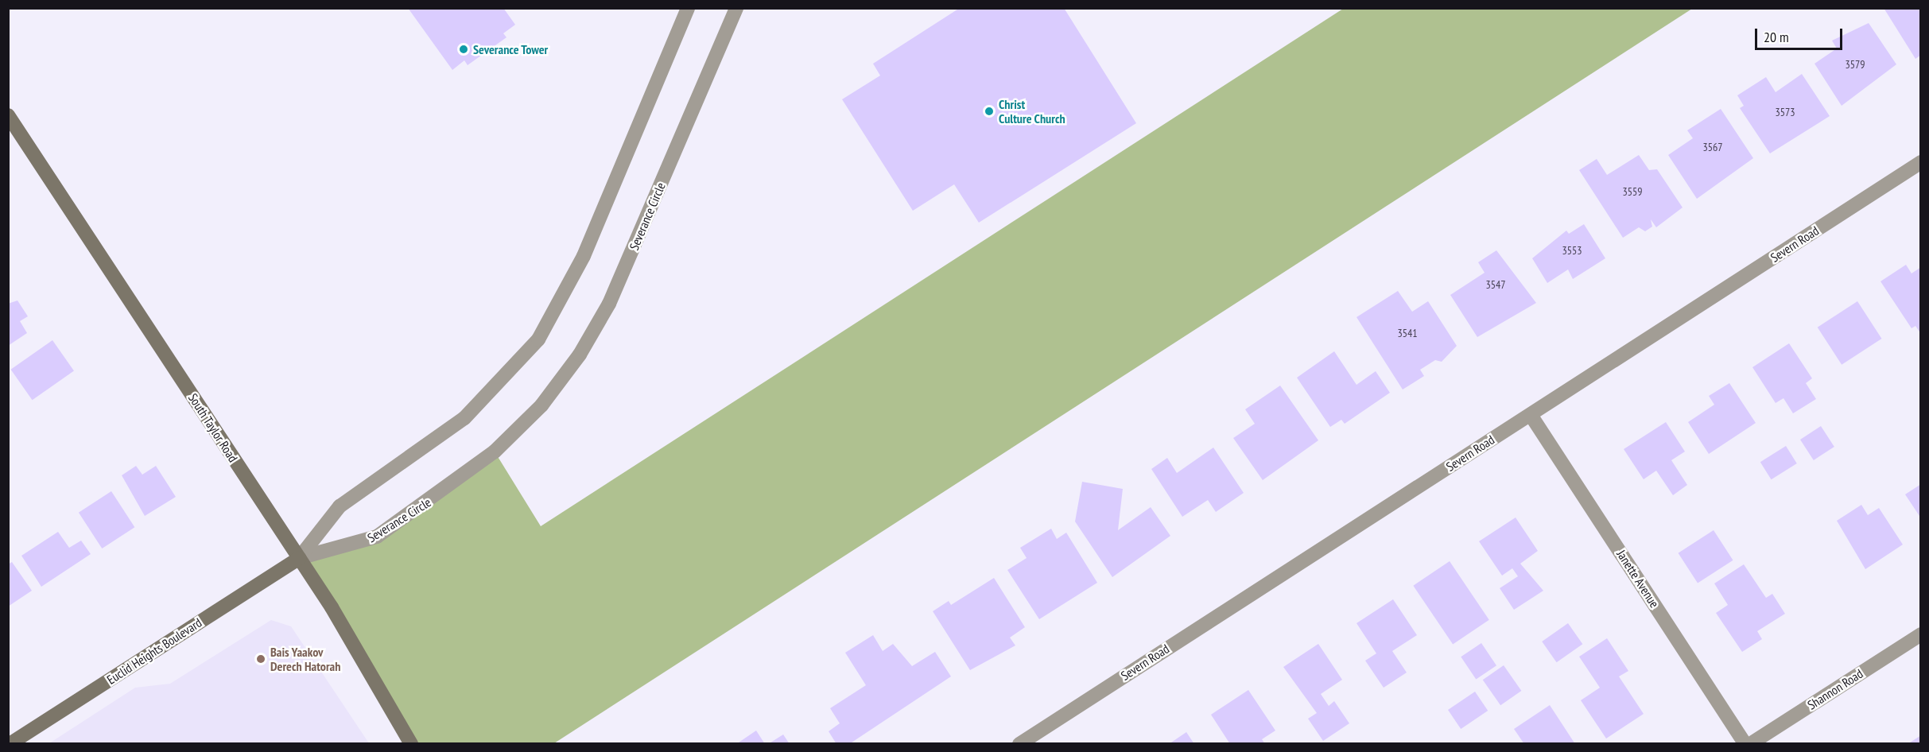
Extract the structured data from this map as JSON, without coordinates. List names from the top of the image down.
{
  "streets": {
    "main road": ["South Taylor Road", "Euclid Heights Boulevard"],
    "street": [
      "Severance Circle",
      "Severn Road",
      "Janette Avenue",
      "Shannon Road"
    ]
  },
  "crossings": [
    ["Severance Circle", "South Taylor Road"],
    ["Severance Circle", "Euclid Heights Boulevard"],
    ["Severn Road", "Janette Avenue"],
    ["South Taylor Road", "Euclid Heights Boulevard"]
  ],
  "places": ["Severance Tower", "Christ Culture Church", "Bais Yaakov Derech Hatorah"],
  "house_numbers": [
    "3579",
    "3573",
    "3567",
    "3559",
    "3553",
    "3547",
    "3541"
  ],
  "scale_bar": "20 m"
}
